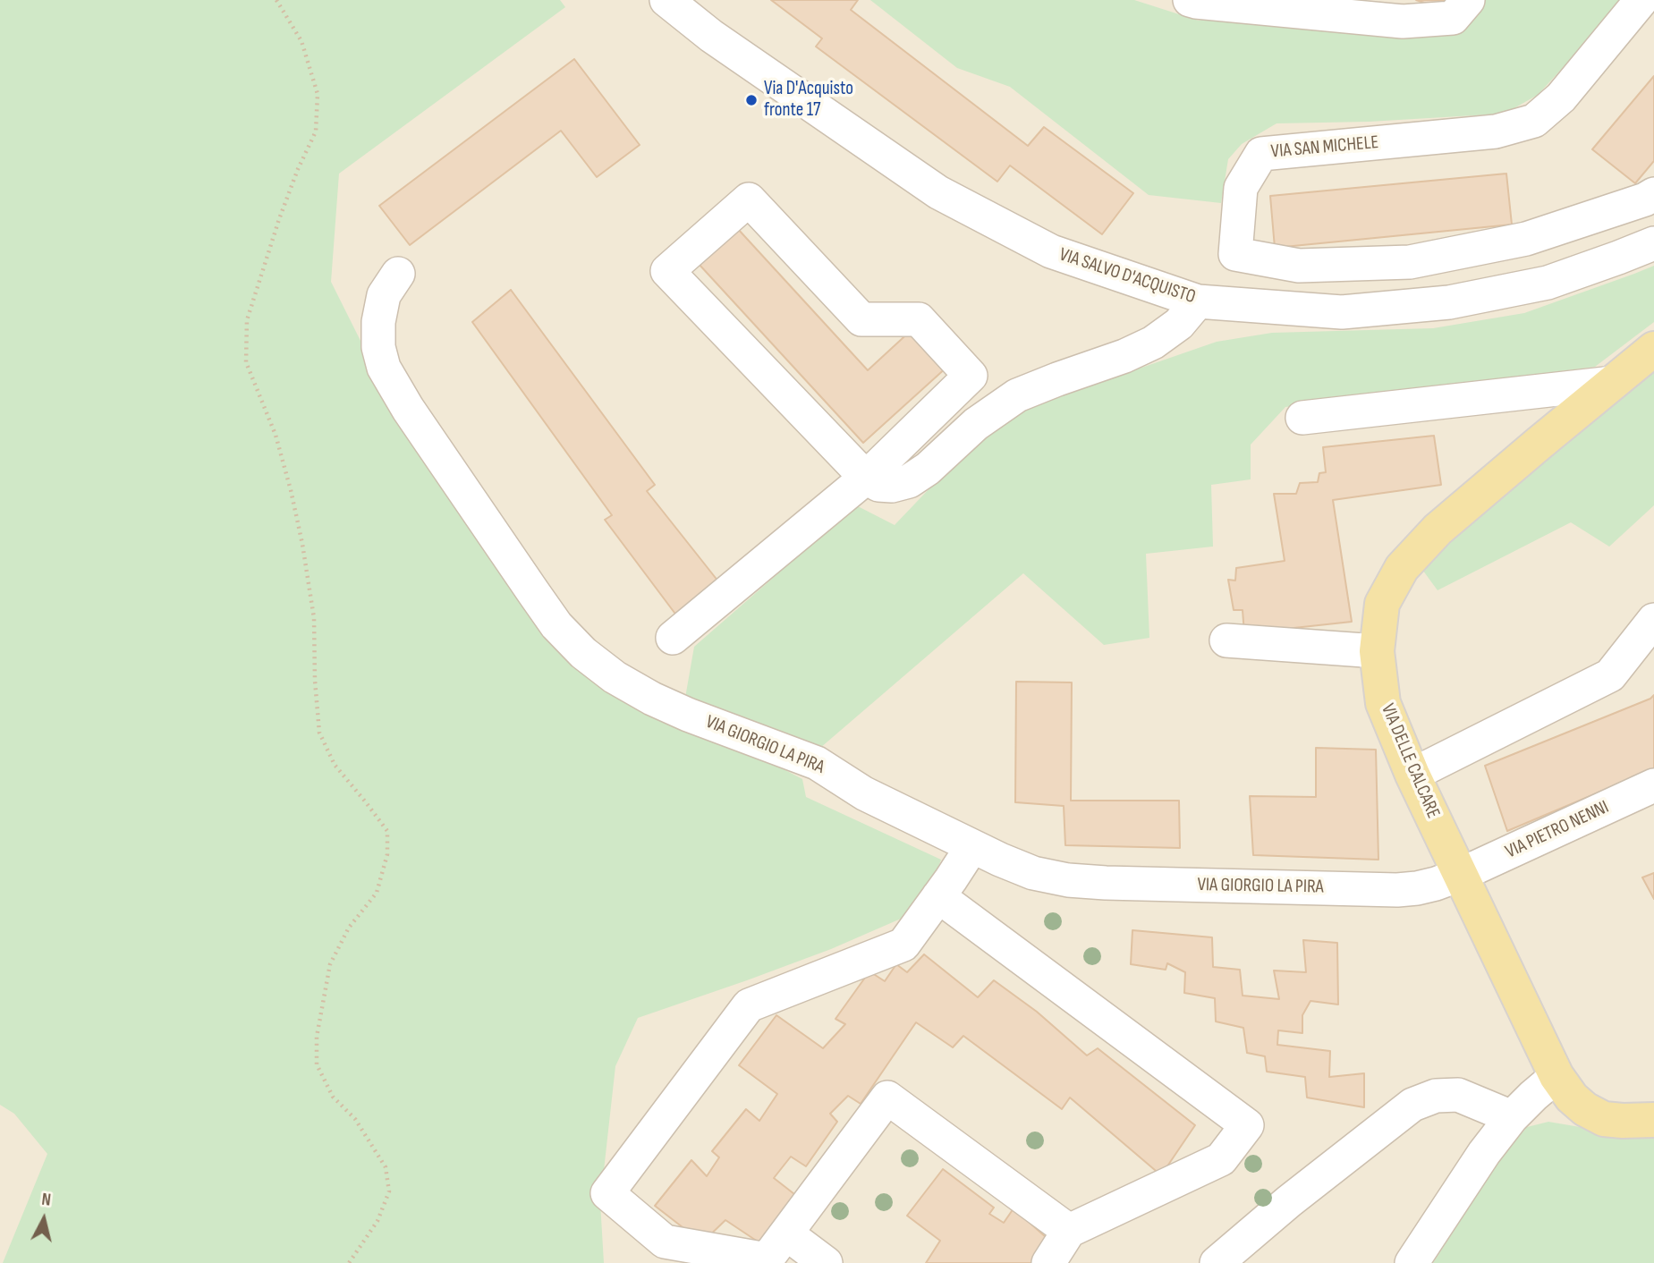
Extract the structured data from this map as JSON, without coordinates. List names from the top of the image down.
{
  "streets": {
    "main road": ["VIA DELLE CALCARE"],
    "street": [
      "VIA SAN MICHELE",
      "VIA SALVO D'ACQUISTO",
      "VIA GIORGIO LA PIRA",
      "VIA PIETRO NENNI"
    ]
  },
  "crossings": [
    ["VIA GIORGIO LA PIRA", "VIA DELLE CALCARE"],
    ["VIA GIORGIO LA PIRA", "VIA PIETRO NENNI"],
    ["VIA DELLE CALCARE", "VIA PIETRO NENNI"]
  ],
  "places": ["Via D'Acquisto fronte 17"],
  "north": "top"
}
